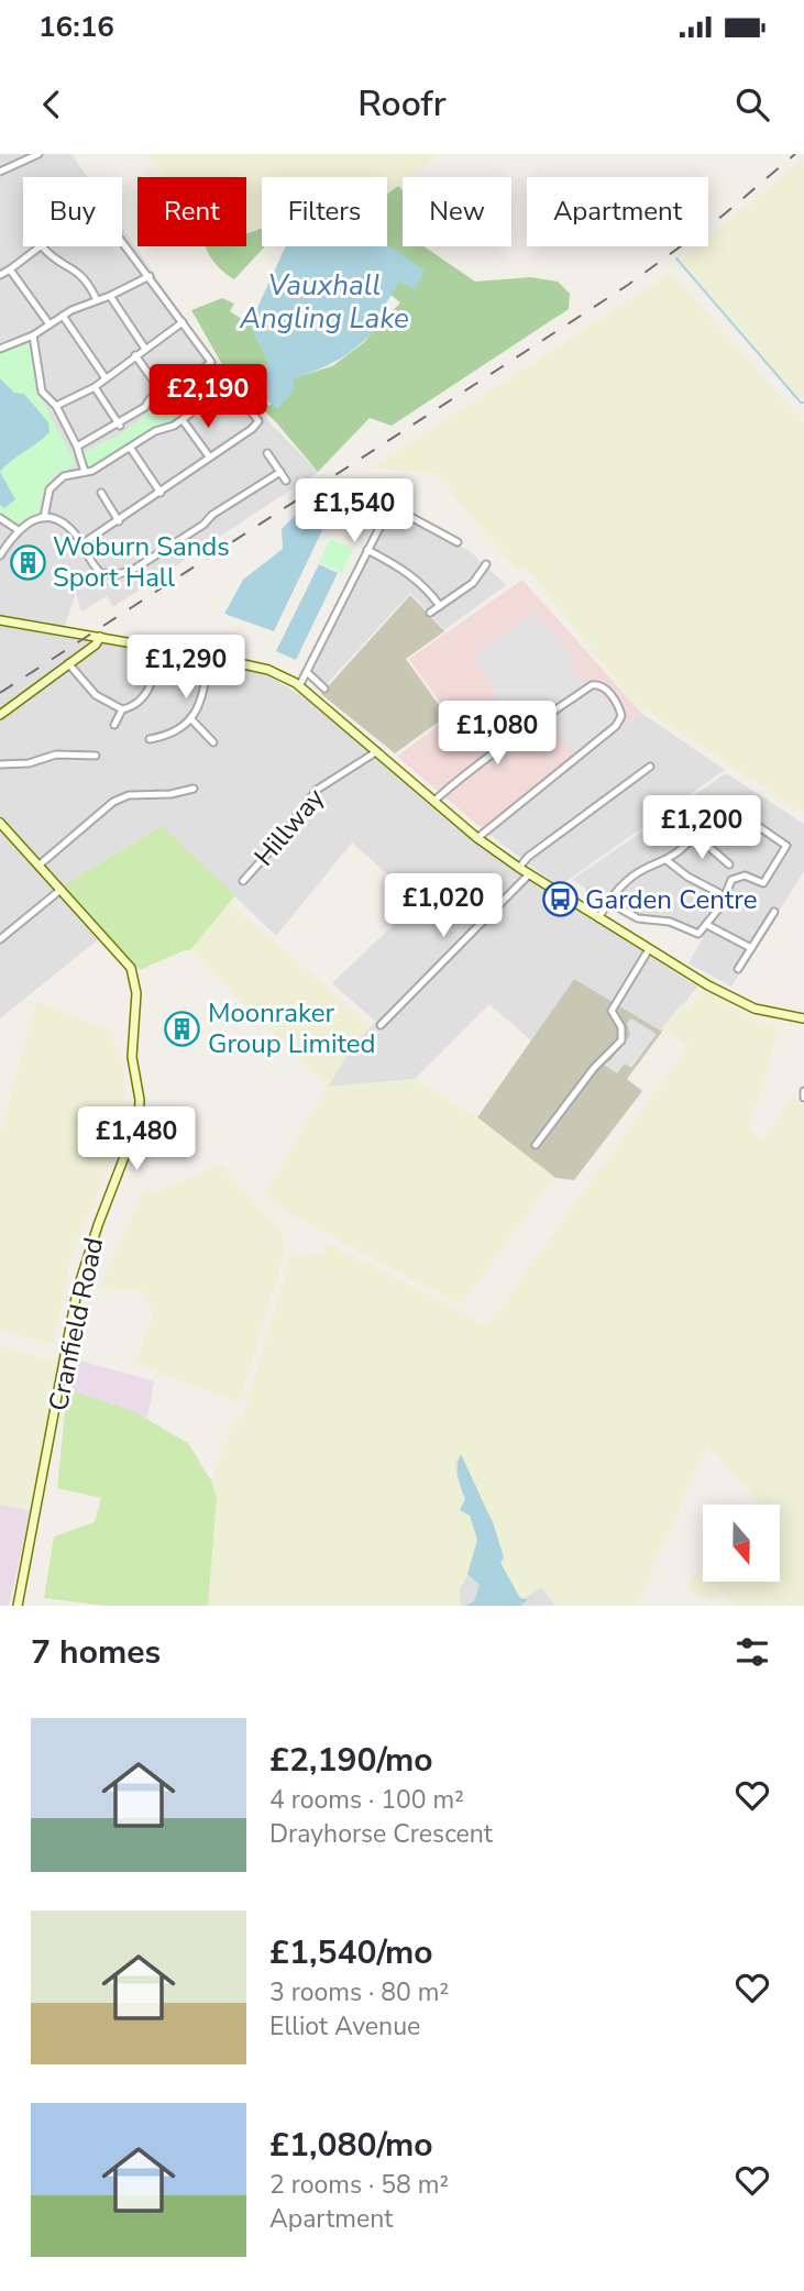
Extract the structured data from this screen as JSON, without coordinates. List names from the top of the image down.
{
  "streets": {
    "street": ["Hillway", "Cranfield Road"]
  },
  "water": ["Vauxhall Angling Lake"],
  "places": {
    "building": ["Woburn Sands Sport Hall", "Moonraker Group Limited"],
    "bus stop": ["Garden Centre"]
  },
  "north": "bottom",
  "page": {
    "status": "16:16",
    "header": "Roofr",
    "chip": [
      "Buy",
      "Rent",
      "Filters",
      "New",
      "Apartment"
    ],
    "price": [
      "£2,190",
      "£1,540",
      "£1,290",
      "£1,080",
      "£1,200",
      "£1,020",
      "£1,480"
    ],
    "heading": "7 homes",
    "list": [
      {
        "name": "£2,190/mo",
        "note": "4 rooms · 100 m² · Drayhorse Crescent"
      },
      {
        "name": "£1,540/mo",
        "note": "3 rooms · 80 m² · Elliot Avenue"
      },
      {
        "name": "£1,080/mo",
        "note": "2 rooms · 58 m² · Apartment"
      }
    ]
  }
}
